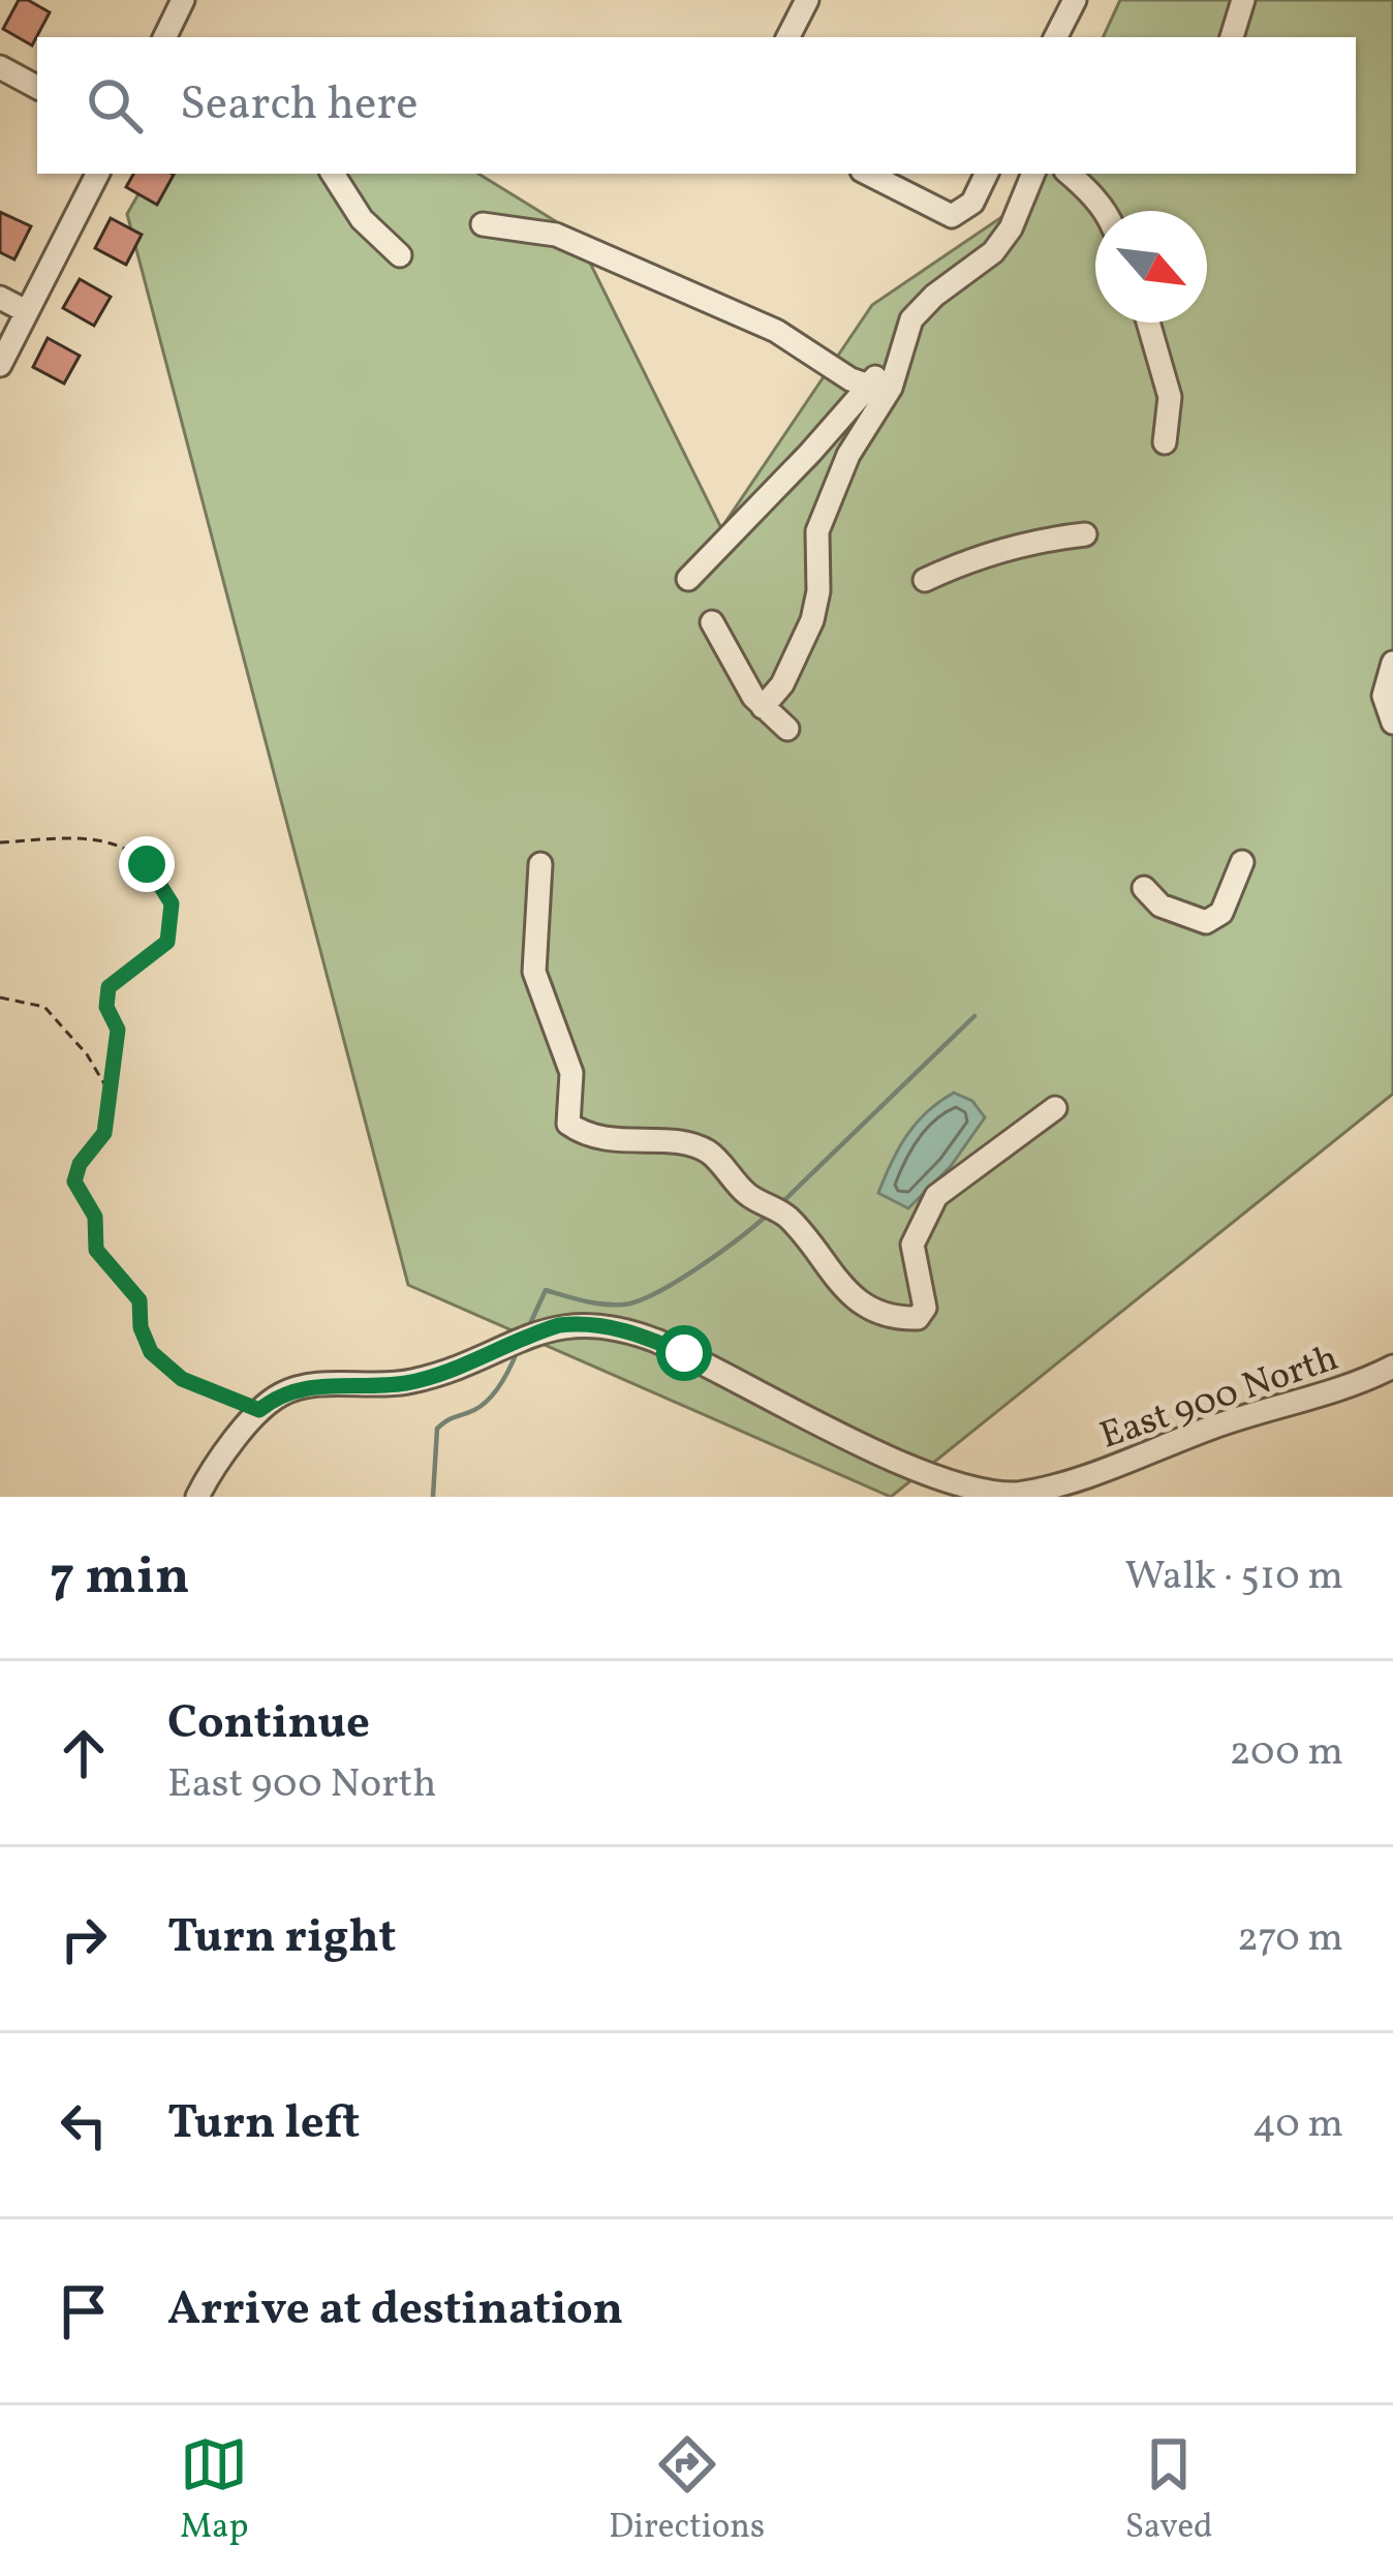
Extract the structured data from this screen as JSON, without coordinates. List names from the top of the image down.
{
  "streets": {
    "street": ["East 900 North"]
  },
  "north": "bottom right",
  "page": {
    "search": "Search here",
    "heading": ["7 min", "Walk · 510 m"],
    "list": [
      ["Continue", "East 900 North", "200 m"],
      ["Turn right", "270 m"],
      ["Turn left", "40 m"],
      "Arrive at destination"
    ],
    "nav": ["Map", "Directions", "Saved"]
  }
}
